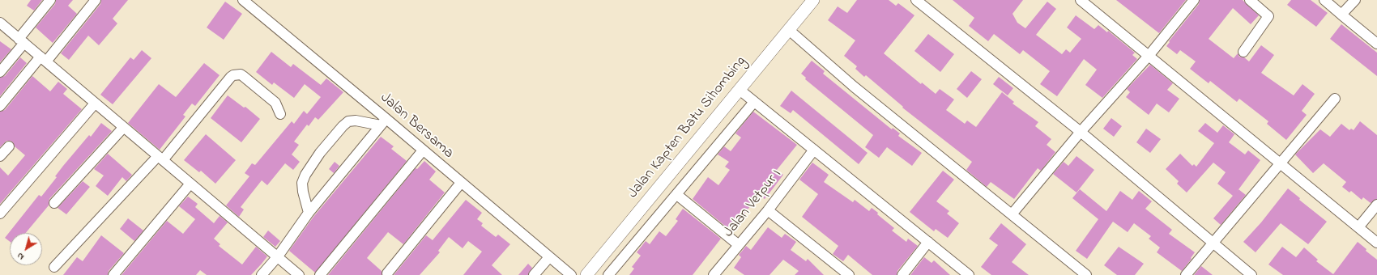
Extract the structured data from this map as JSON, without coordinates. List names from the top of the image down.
{
  "streets": {
    "street": ["Jalan Bersama", "Jalan Kapten Batu Sihombing", "Jalan Vetpur I"]
  },
  "north": "bottom left"
}
